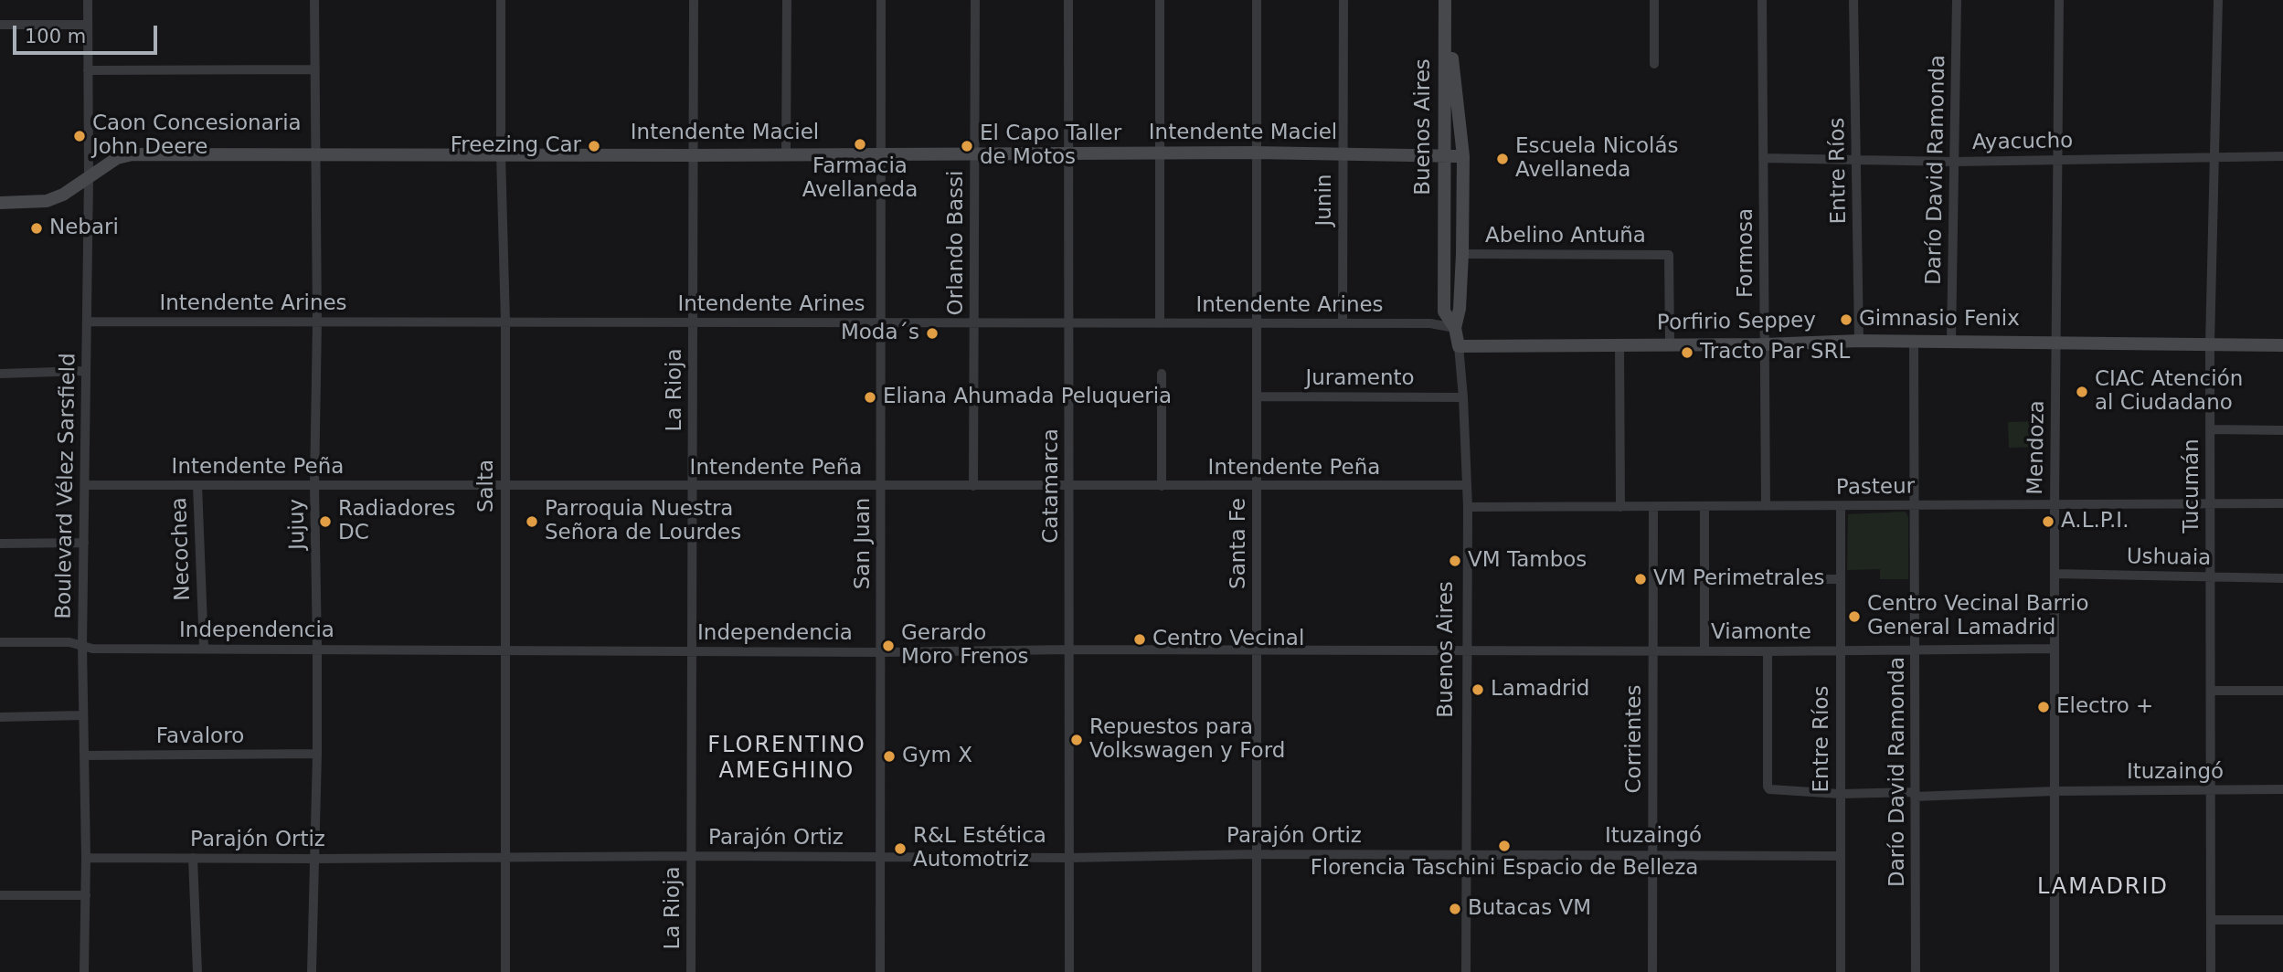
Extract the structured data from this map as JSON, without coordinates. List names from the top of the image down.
{
  "streets": {
    "main road": ["Buenos Aires", "Intendente Maciel", "Porfirio Seppey"],
    "street": [
      "Ayacucho",
      "Darío David Ramonda",
      "Entre Ríos",
      "Junin",
      "Abelino Antuña",
      "Orlando Bassi",
      "Formosa",
      "Intendente Arines",
      "Juramento",
      "La Rioja",
      "Mendoza",
      "Intendente Peña",
      "Boulevard Vélez Sarsfield",
      "Salta",
      "Catamarca",
      "Tucumán",
      "Pasteur",
      "Jujuy",
      "San Juan",
      "Santa Fe",
      "Necochea",
      "Ushuaia",
      "Independencia",
      "Viamonte",
      "Favaloro",
      "Corrientes",
      "Ituzaingó",
      "Parajón Ortiz"
    ]
  },
  "crossings": [
    ["Buenos Aires", "Intendente Maciel"],
    ["Buenos Aires", "Abelino Antuña"],
    ["Buenos Aires", "Intendente Arines"],
    ["Buenos Aires", "Porfirio Seppey"],
    ["Buenos Aires", "Juramento"],
    ["Buenos Aires", "Intendente Peña"],
    ["Buenos Aires", "Pasteur"],
    ["Buenos Aires", "Independencia"],
    ["Buenos Aires", "Viamonte"],
    ["Buenos Aires", "Ituzaingó"],
    ["Buenos Aires", "Parajón Ortiz"],
    ["Intendente Maciel", "Junin"],
    ["Intendente Maciel", "Orlando Bassi"],
    ["Intendente Maciel", "La Rioja"],
    ["Intendente Maciel", "Boulevard Vélez Sarsfield"],
    ["Intendente Maciel", "Salta"],
    ["Intendente Maciel", "Catamarca"],
    ["Intendente Maciel", "Jujuy"],
    ["Intendente Maciel", "San Juan"],
    ["Intendente Maciel", "Santa Fe"],
    ["Ayacucho", "Darío David Ramonda"],
    ["Ayacucho", "Entre Ríos"],
    ["Ayacucho", "Formosa"],
    ["Ayacucho", "Mendoza"],
    ["Ayacucho", "Tucumán"],
    ["Darío David Ramonda", "Porfirio Seppey"],
    ["Darío David Ramonda", "Pasteur"],
    ["Darío David Ramonda", "Viamonte"],
    ["Darío David Ramonda", "Ituzaingó"],
    ["Entre Ríos", "Porfirio Seppey"],
    ["Entre Ríos", "Pasteur"],
    ["Entre Ríos", "Viamonte"],
    ["Entre Ríos", "Ituzaingó"],
    ["Junin", "Intendente Arines"],
    ["Abelino Antuña", "Porfirio Seppey"],
    ["Orlando Bassi", "Intendente Arines"],
    ["Orlando Bassi", "Intendente Peña"],
    ["Formosa", "Porfirio Seppey"],
    ["Formosa", "Pasteur"],
    ["Intendente Arines", "La Rioja"],
    ["Intendente Arines", "Boulevard Vélez Sarsfield"],
    ["Intendente Arines", "Salta"],
    ["Intendente Arines", "Catamarca"],
    ["Intendente Arines", "Jujuy"],
    ["Intendente Arines", "San Juan"],
    ["Intendente Arines", "Santa Fe"],
    ["Porfirio Seppey", "Mendoza"],
    ["Porfirio Seppey", "Tucumán"],
    ["Juramento", "Santa Fe"],
    ["La Rioja", "Intendente Peña"],
    ["La Rioja", "Independencia"],
    ["La Rioja", "Parajón Ortiz"],
    ["Mendoza", "Pasteur"],
    ["Mendoza", "Ushuaia"],
    ["Mendoza", "Viamonte"],
    ["Mendoza", "Ituzaingó"],
    ["Intendente Peña", "Boulevard Vélez Sarsfield"],
    ["Intendente Peña", "Salta"],
    ["Intendente Peña", "Catamarca"],
    ["Intendente Peña", "Jujuy"],
    ["Intendente Peña", "San Juan"],
    ["Intendente Peña", "Santa Fe"],
    ["Intendente Peña", "Necochea"],
    ["Boulevard Vélez Sarsfield", "Independencia"],
    ["Boulevard Vélez Sarsfield", "Favaloro"],
    ["Boulevard Vélez Sarsfield", "Parajón Ortiz"],
    ["Salta", "Independencia"],
    ["Salta", "Parajón Ortiz"],
    ["Catamarca", "Independencia"],
    ["Catamarca", "Parajón Ortiz"],
    ["Tucumán", "Pasteur"],
    ["Tucumán", "Ushuaia"],
    ["Tucumán", "Ituzaingó"],
    ["Pasteur", "Corrientes"],
    ["Jujuy", "Independencia"],
    ["Jujuy", "Favaloro"],
    ["Jujuy", "Parajón Ortiz"],
    ["San Juan", "Independencia"],
    ["San Juan", "Parajón Ortiz"],
    ["Santa Fe", "Independencia"],
    ["Santa Fe", "Parajón Ortiz"],
    ["Necochea", "Independencia"],
    ["Independencia", "Viamonte"],
    ["Viamonte", "Corrientes"],
    ["Viamonte", "Ituzaingó"],
    ["Corrientes", "Ituzaingó"],
    ["Ituzaingó", "Parajón Ortiz"]
  ],
  "districts": ["FLORENTINO AMEGHINO", "LAMADRID"],
  "places": [
    "Caon Concesionaria John Deere",
    "Farmacia Avellaneda",
    "Freezing Car",
    "El Capo Taller de Motos",
    "Escuela Nicolás Avellaneda",
    "Nebari",
    "Gimnasio Fenix",
    "Moda´s",
    "Tracto Par SRL",
    "CIAC Atención al Ciudadano",
    "Eliana Ahumada Peluqueria",
    "Radiadores DC",
    "Parroquia Nuestra Señora de Lourdes",
    "A.L.P.I.",
    "VM Tambos",
    "VM Perimetrales",
    "Centro Vecinal Barrio General Lamadrid",
    "Centro Vecinal",
    "Gerardo Moro Frenos",
    "Lamadrid",
    "Electro +",
    "Repuestos para Volkswagen y Ford",
    "Gym X",
    "Florencia Taschini Espacio de Belleza",
    "R&L Estética Automotriz",
    "Butacas VM"
  ],
  "scale_bar": "100 m"
}
